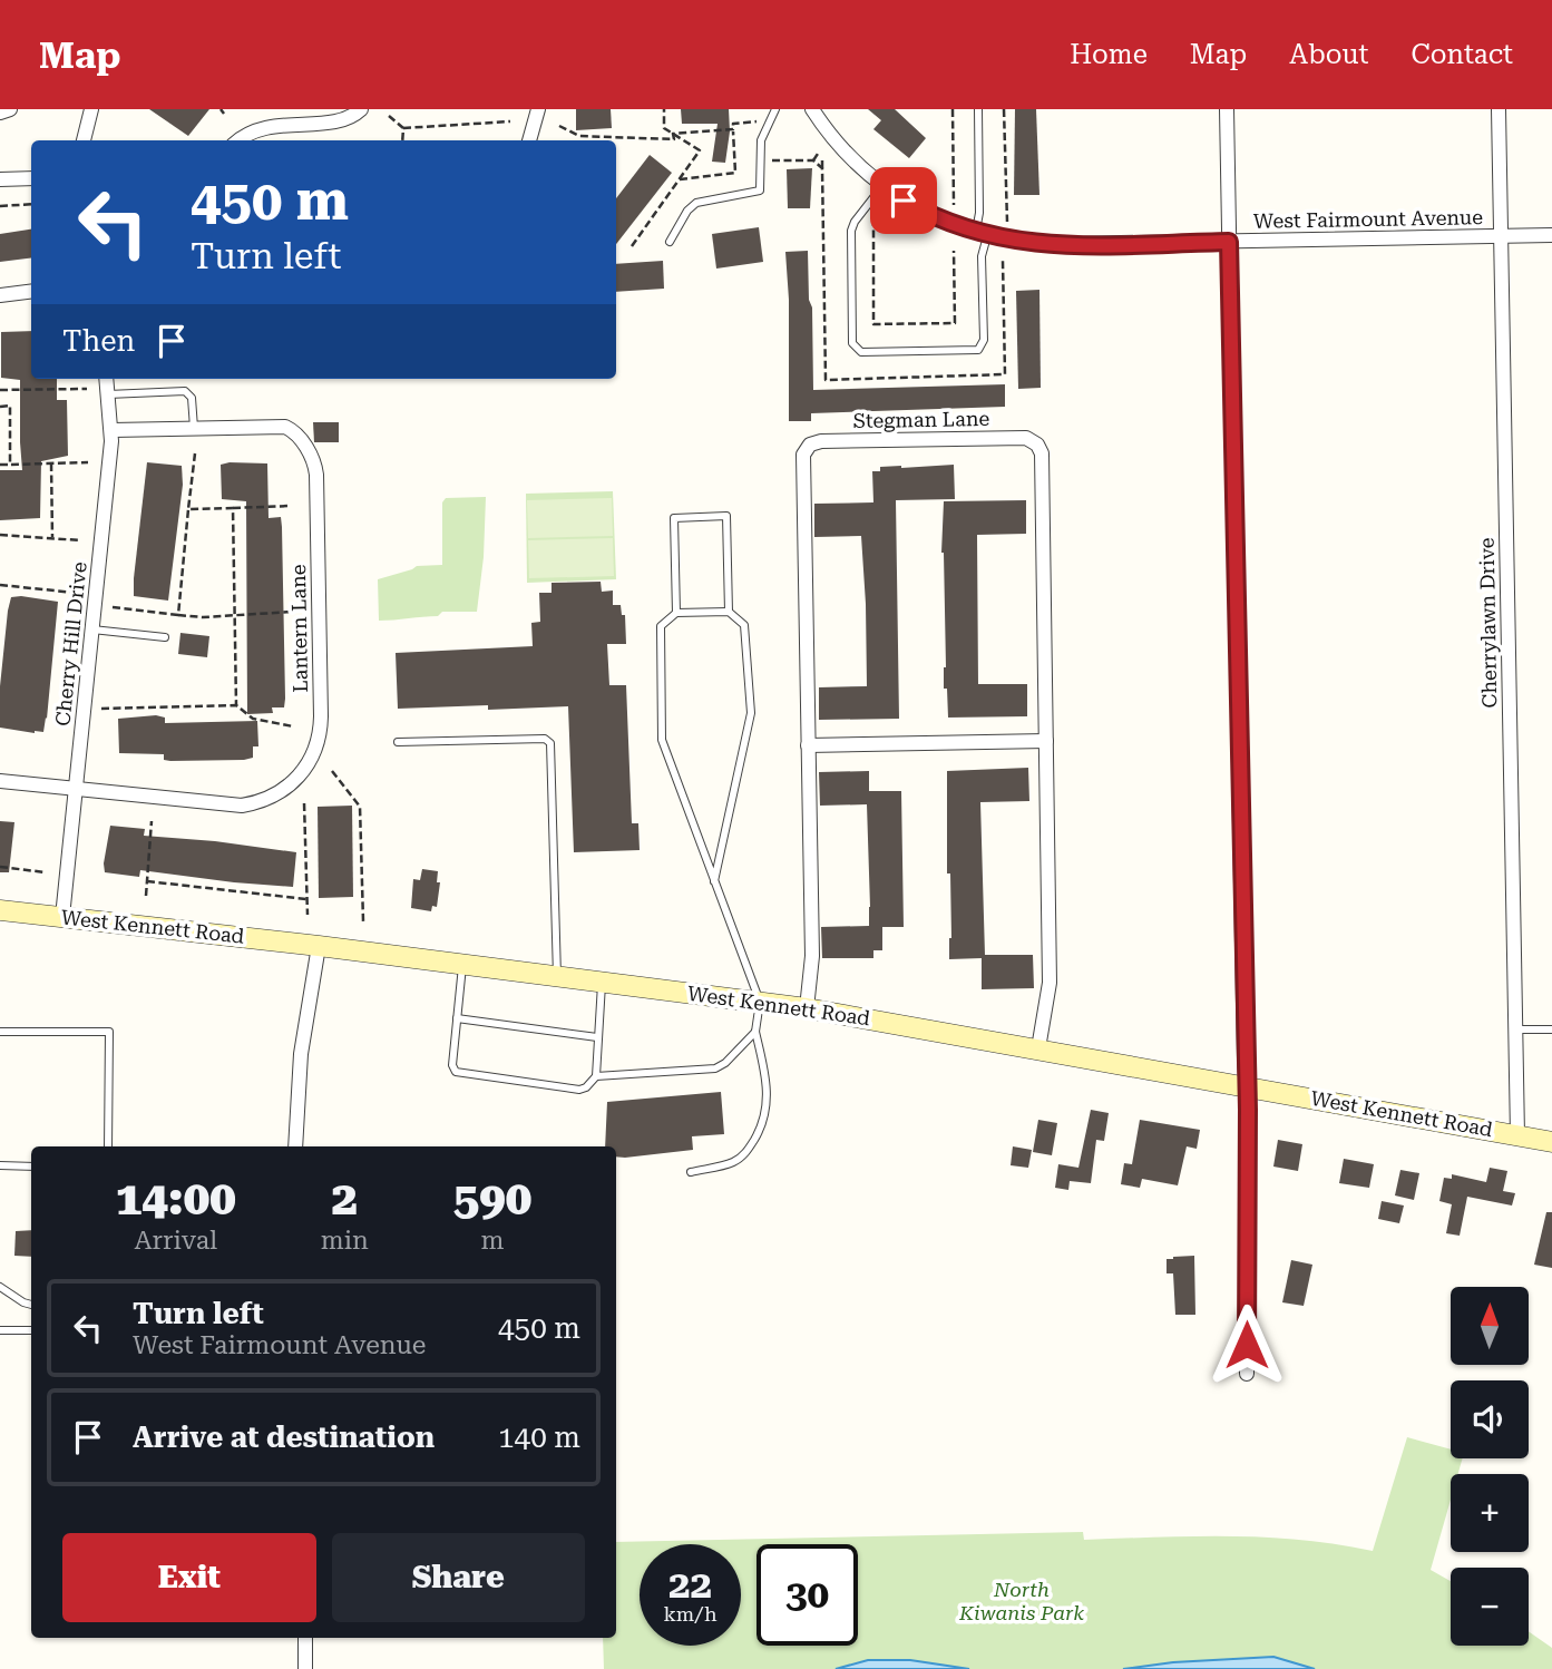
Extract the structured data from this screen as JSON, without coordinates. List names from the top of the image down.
{
  "streets": {
    "street": [
      "West Fairmount Avenue",
      "Stegman Lane",
      "Cherrylawn Drive",
      "Lantern Lane",
      "Cherry Hill Drive",
      "West Kennett Road"
    ]
  },
  "crossings": [
    ["West Fairmount Avenue", "Cherrylawn Drive"],
    ["Stegman Lane", "West Kennett Road"],
    ["Cherrylawn Drive", "West Kennett Road"],
    ["Lantern Lane", "Cherry Hill Drive"],
    ["Cherry Hill Drive", "West Kennett Road"]
  ],
  "parks": ["North Kiwanis Park"],
  "north": "top",
  "page": {
    "header": "Map",
    "nav": [
      "Home",
      "Map",
      "About",
      "Contact"
    ],
    "turn": ["450 m", "Turn left"],
    "then": "Then",
    "eta": [
      "14:00",
      "Arrival",
      "2",
      "min",
      "590",
      "m"
    ],
    "list": [
      {
        "name": "Turn left",
        "note": "West Fairmount Avenue",
        "value": "450 m"
      },
      {
        "name": "Arrive at destination",
        "value": "140 m"
      }
    ],
    "map_buttons": ["+", "−"],
    "buttons": ["Exit", "Share"],
    "speed": "22 km/h",
    "limit": "30"
  }
}
